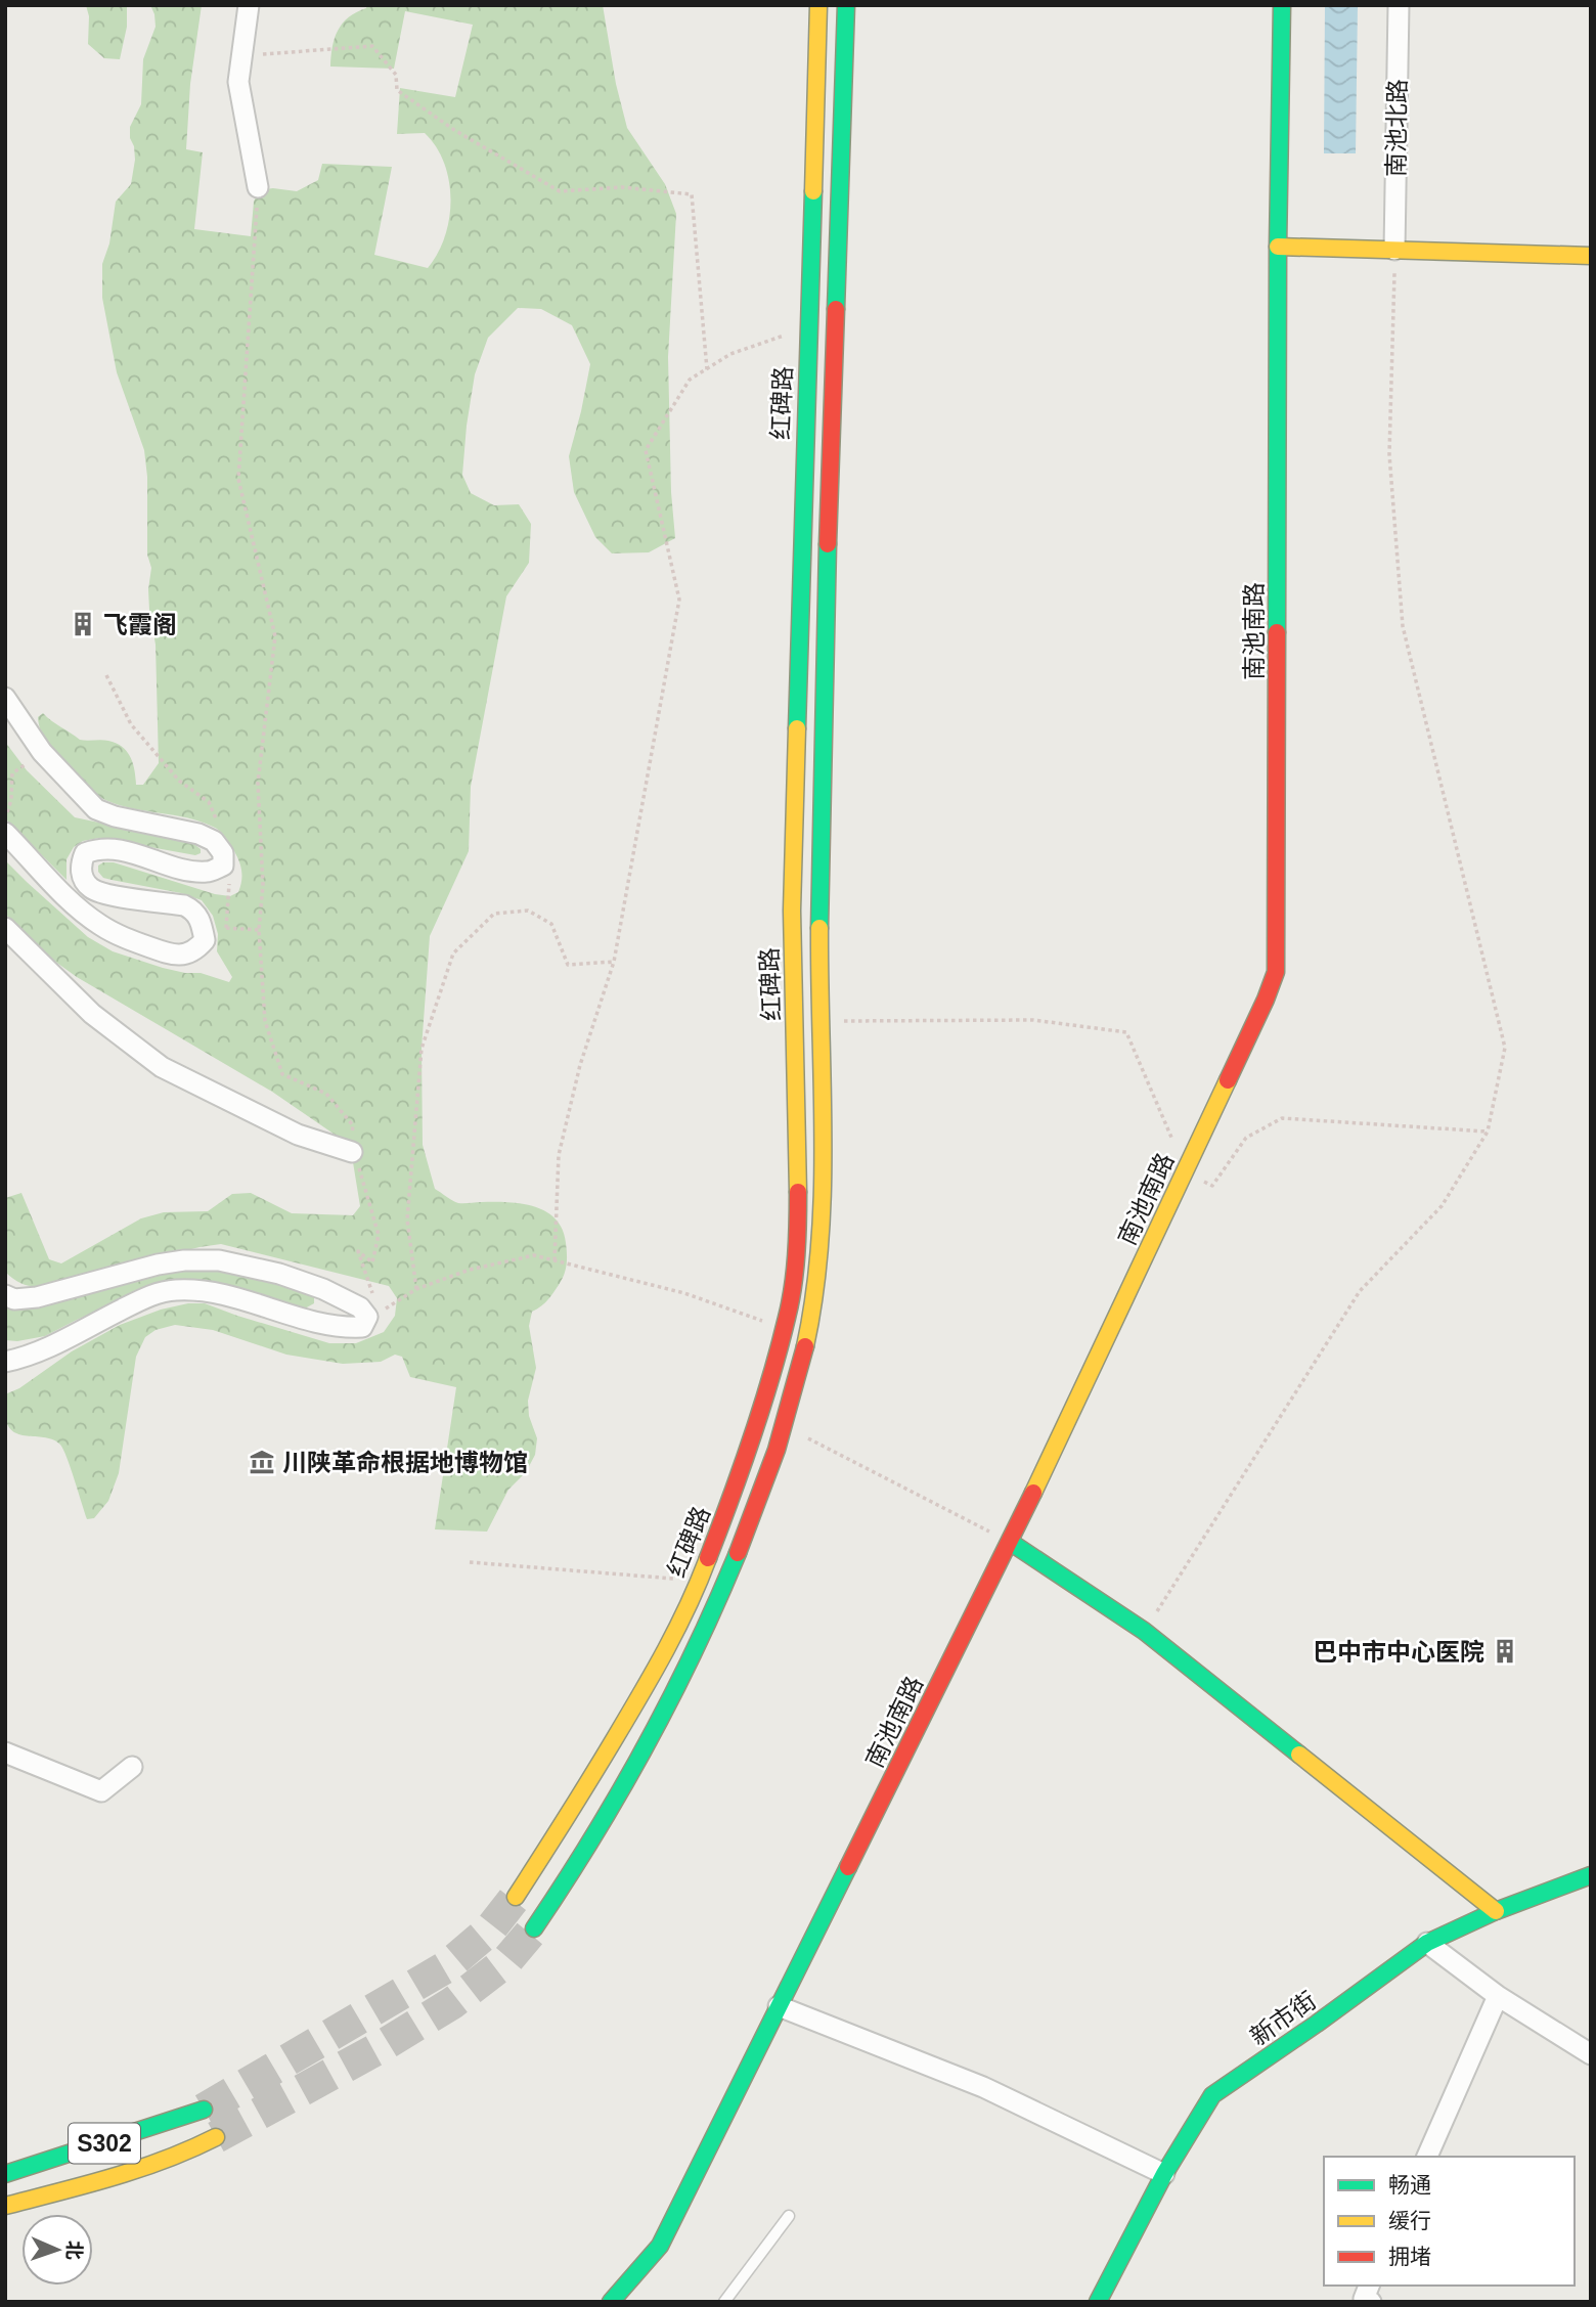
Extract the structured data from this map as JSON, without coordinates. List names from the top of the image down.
{
  "streets": {
    "main road": [
      "红碑路",
      "南池南路",
      "新市街",
      "S302"
    ],
    "street": ["南池北路"]
  },
  "places": {
    "building": ["飞霞阁", "巴中市中心医院"],
    "museum": ["川陕革命根据地博物馆"]
  },
  "legend": ["畅通", "缓行", "拥堵"],
  "north": "right"
}
